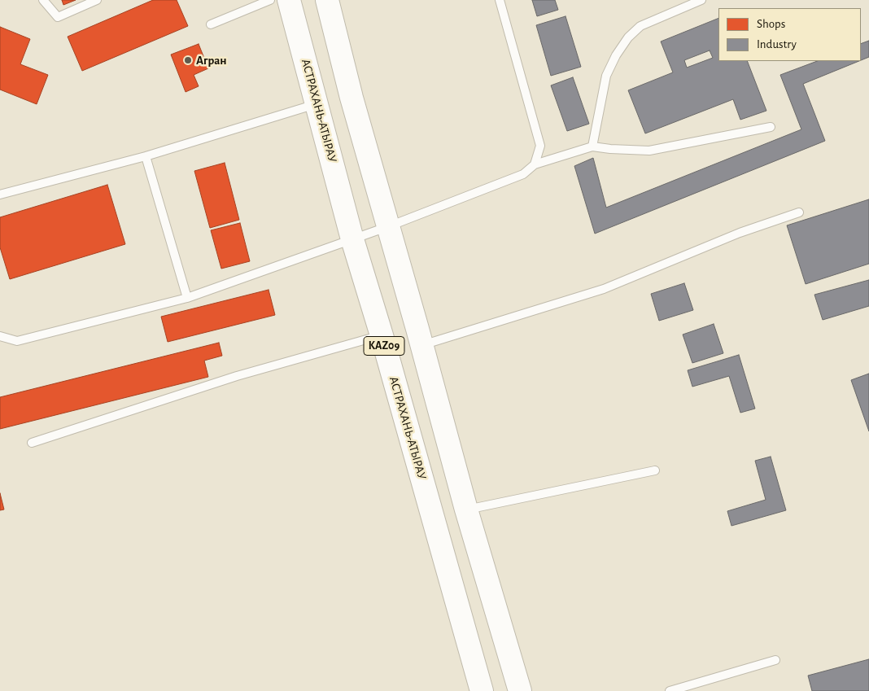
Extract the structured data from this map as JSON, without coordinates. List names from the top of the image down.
{
  "streets": {
    "highway": ["АСТРАХАНЬ-АТЫРАУ", "KAZ09"]
  },
  "places": ["Агран"],
  "legend": ["Shops", "Industry"]
}
